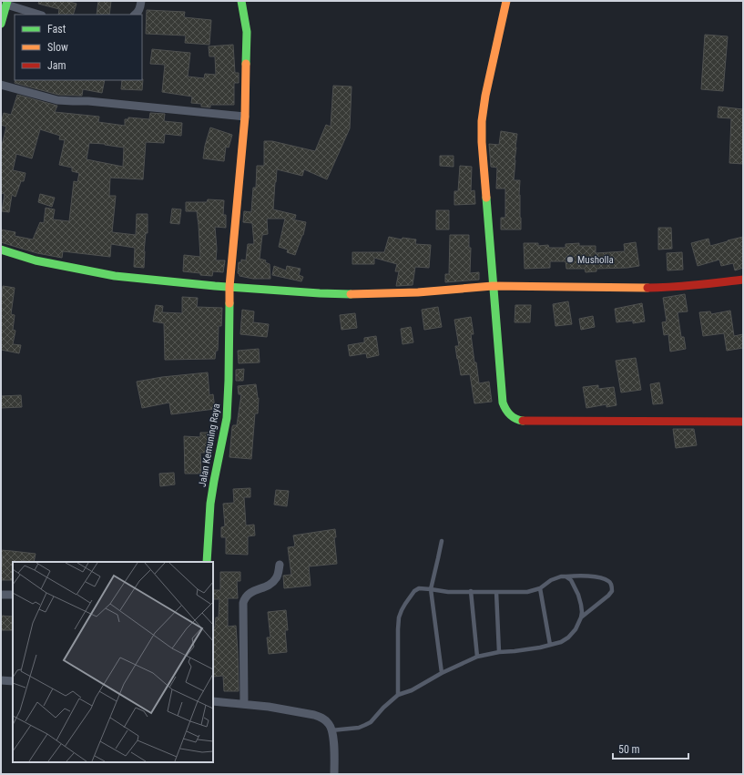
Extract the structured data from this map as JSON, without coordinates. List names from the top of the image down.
{
  "streets": {
    "main road": ["Jalan Kemuning Raya"]
  },
  "places": ["Musholla"],
  "legend": ["Fast", "Slow", "Jam"],
  "scale_bar": "50 m"
}
